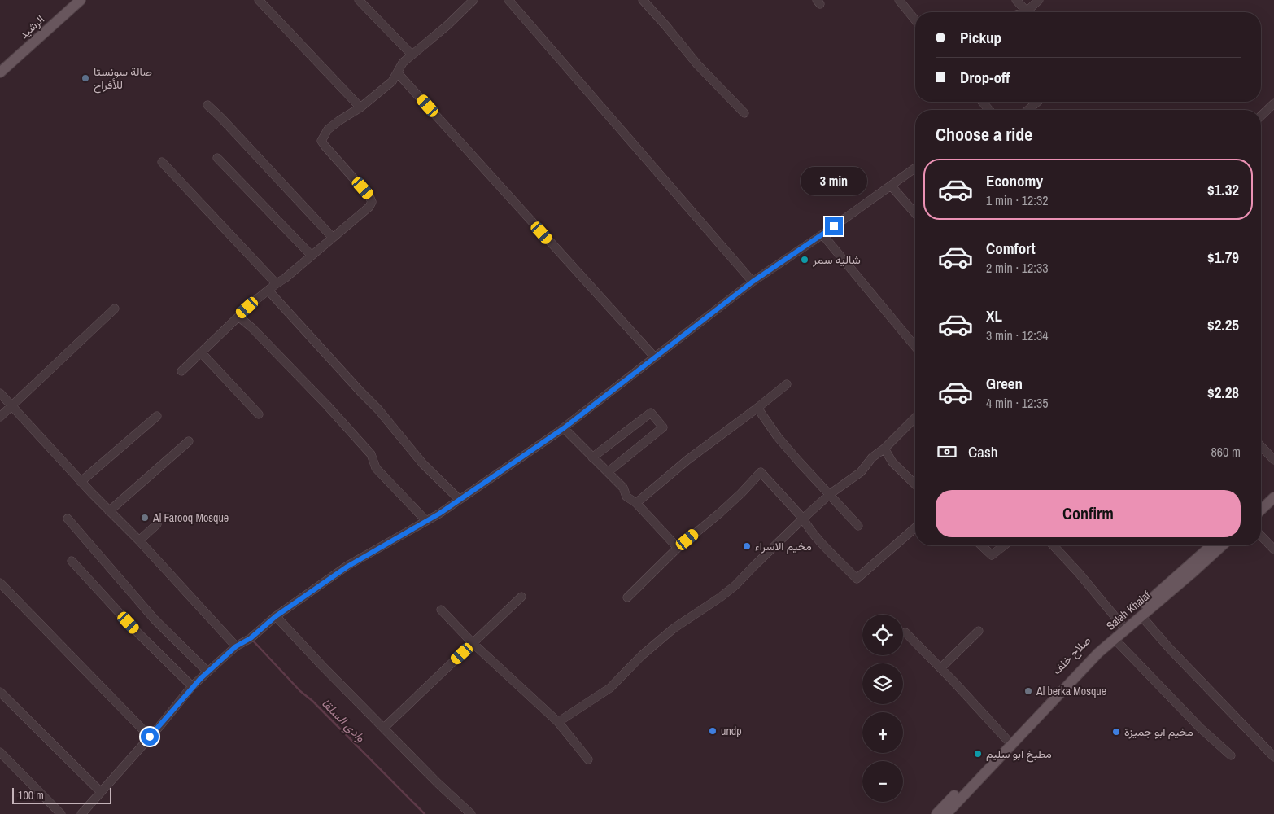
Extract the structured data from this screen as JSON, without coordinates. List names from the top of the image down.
{
  "streets": {
    "main road": ["الرشيد", "Salah Khalaf", "صلاح خلف"]
  },
  "water": ["وادي السلقا"],
  "places": [
    "صالة سونستا للأفراح",
    "شاليه سمر",
    "Al Farooq Mosque",
    "مخيم الاسراء",
    "Al berka Mosque",
    "undp",
    "مخيم ابو جميزة",
    "مطبخ ابو سليم"
  ],
  "scale_bar": "100 m",
  "page": {
    "banner": ["Pickup", "Drop-off"],
    "heading": "Choose a ride",
    "list": [
      {
        "name": "Economy",
        "note": "1 min · 12:32",
        "value": "$1.32"
      },
      {
        "name": "Comfort",
        "note": "2 min · 12:33",
        "value": "$1.79"
      },
      {
        "name": "XL",
        "note": "3 min · 12:34",
        "value": "$2.25"
      },
      {
        "name": "Green",
        "note": "4 min · 12:35",
        "value": "$2.28"
      }
    ],
    "bubble": "3 min",
    "pay": ["Cash", "860 m"],
    "buttons": "Confirm",
    "map_buttons": ["+", "−"],
    "scale": "100 m"
  }
}
